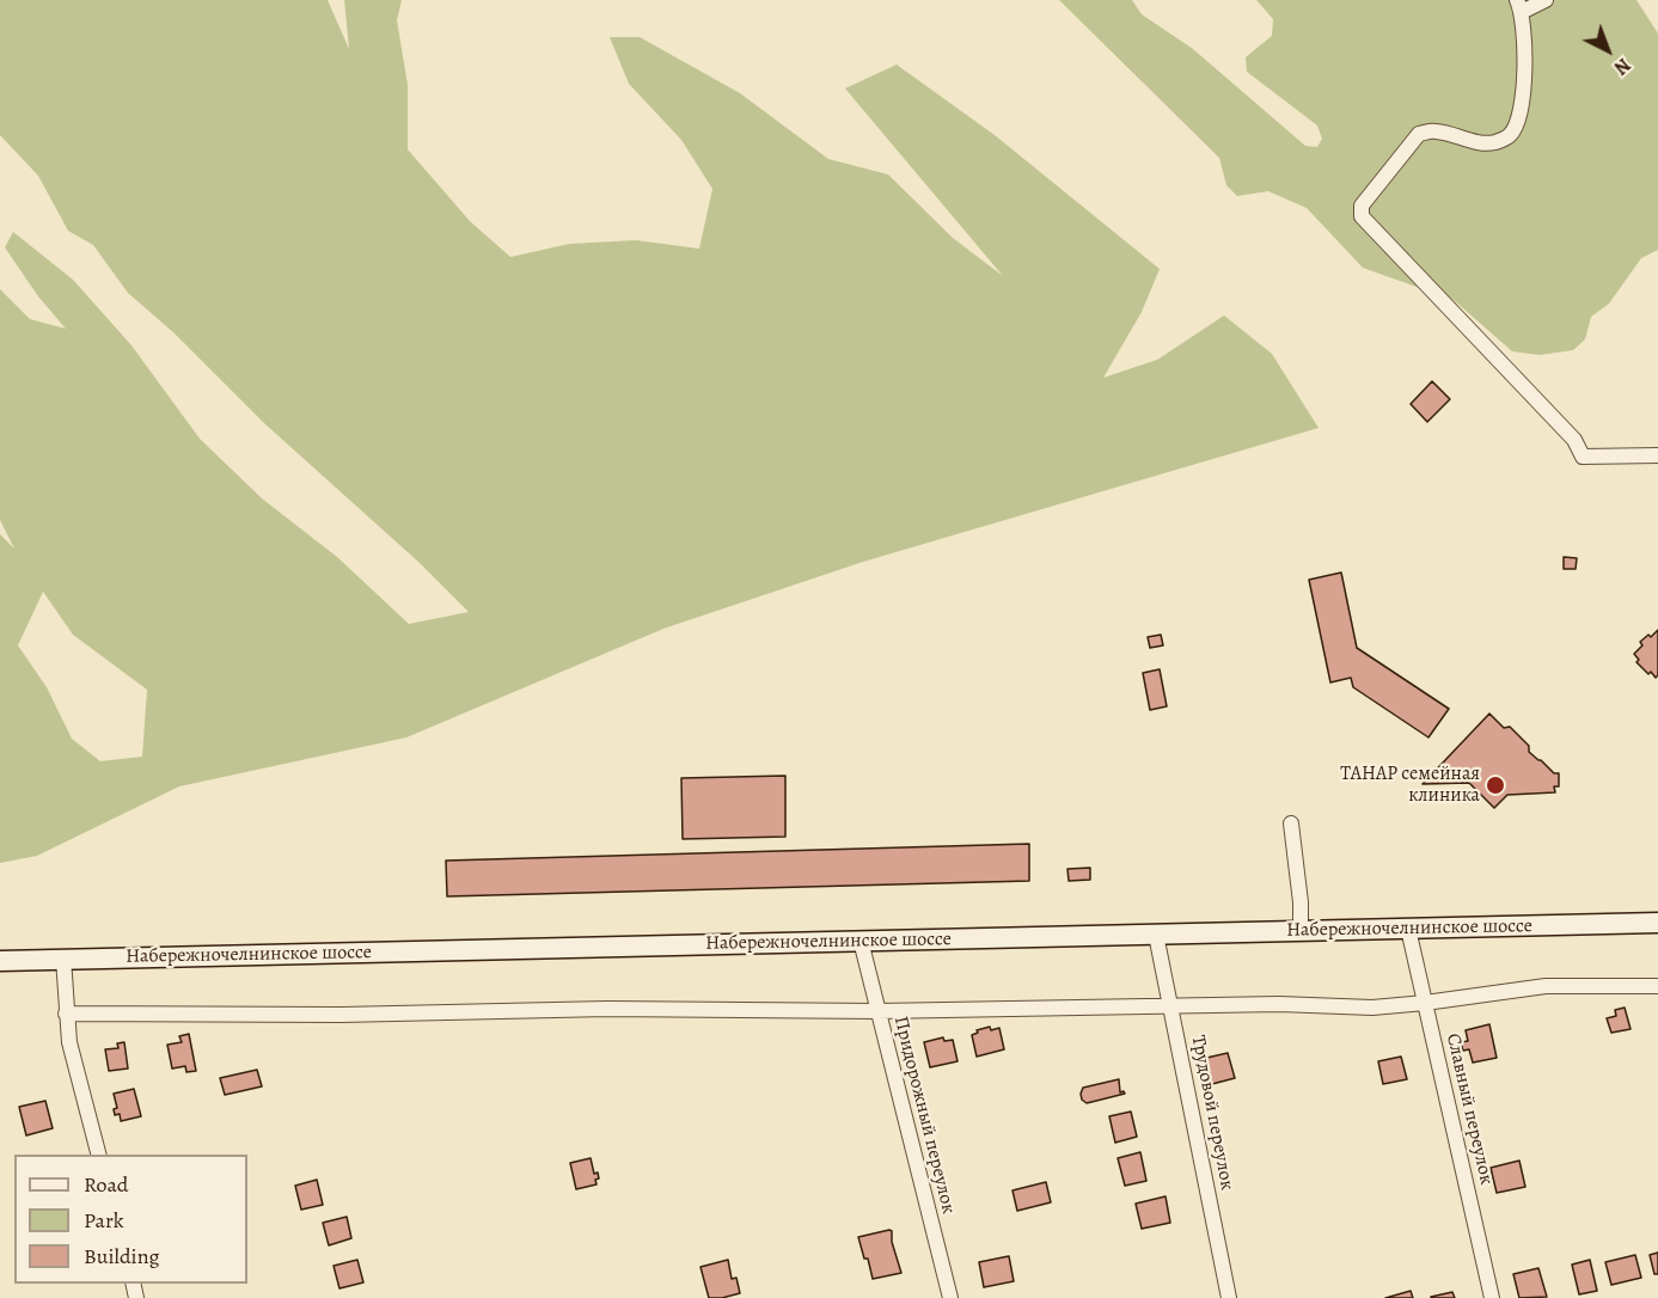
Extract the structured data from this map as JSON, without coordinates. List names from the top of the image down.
{
  "streets": {
    "main road": ["Набережночелнинское шоссе"],
    "street": ["Славный переулок", "Трудовой переулок", "Придорожный переулок"]
  },
  "crossings": [
    ["Набережночелнинское шоссе", "Славный переулок"],
    ["Набережночелнинское шоссе", "Трудовой переулок"],
    ["Набережночелнинское шоссе", "Придорожный переулок"]
  ],
  "places": ["ТАНАР семейная клиника"],
  "legend": ["Road", "Park", "Building"],
  "north": "bottom right"
}
